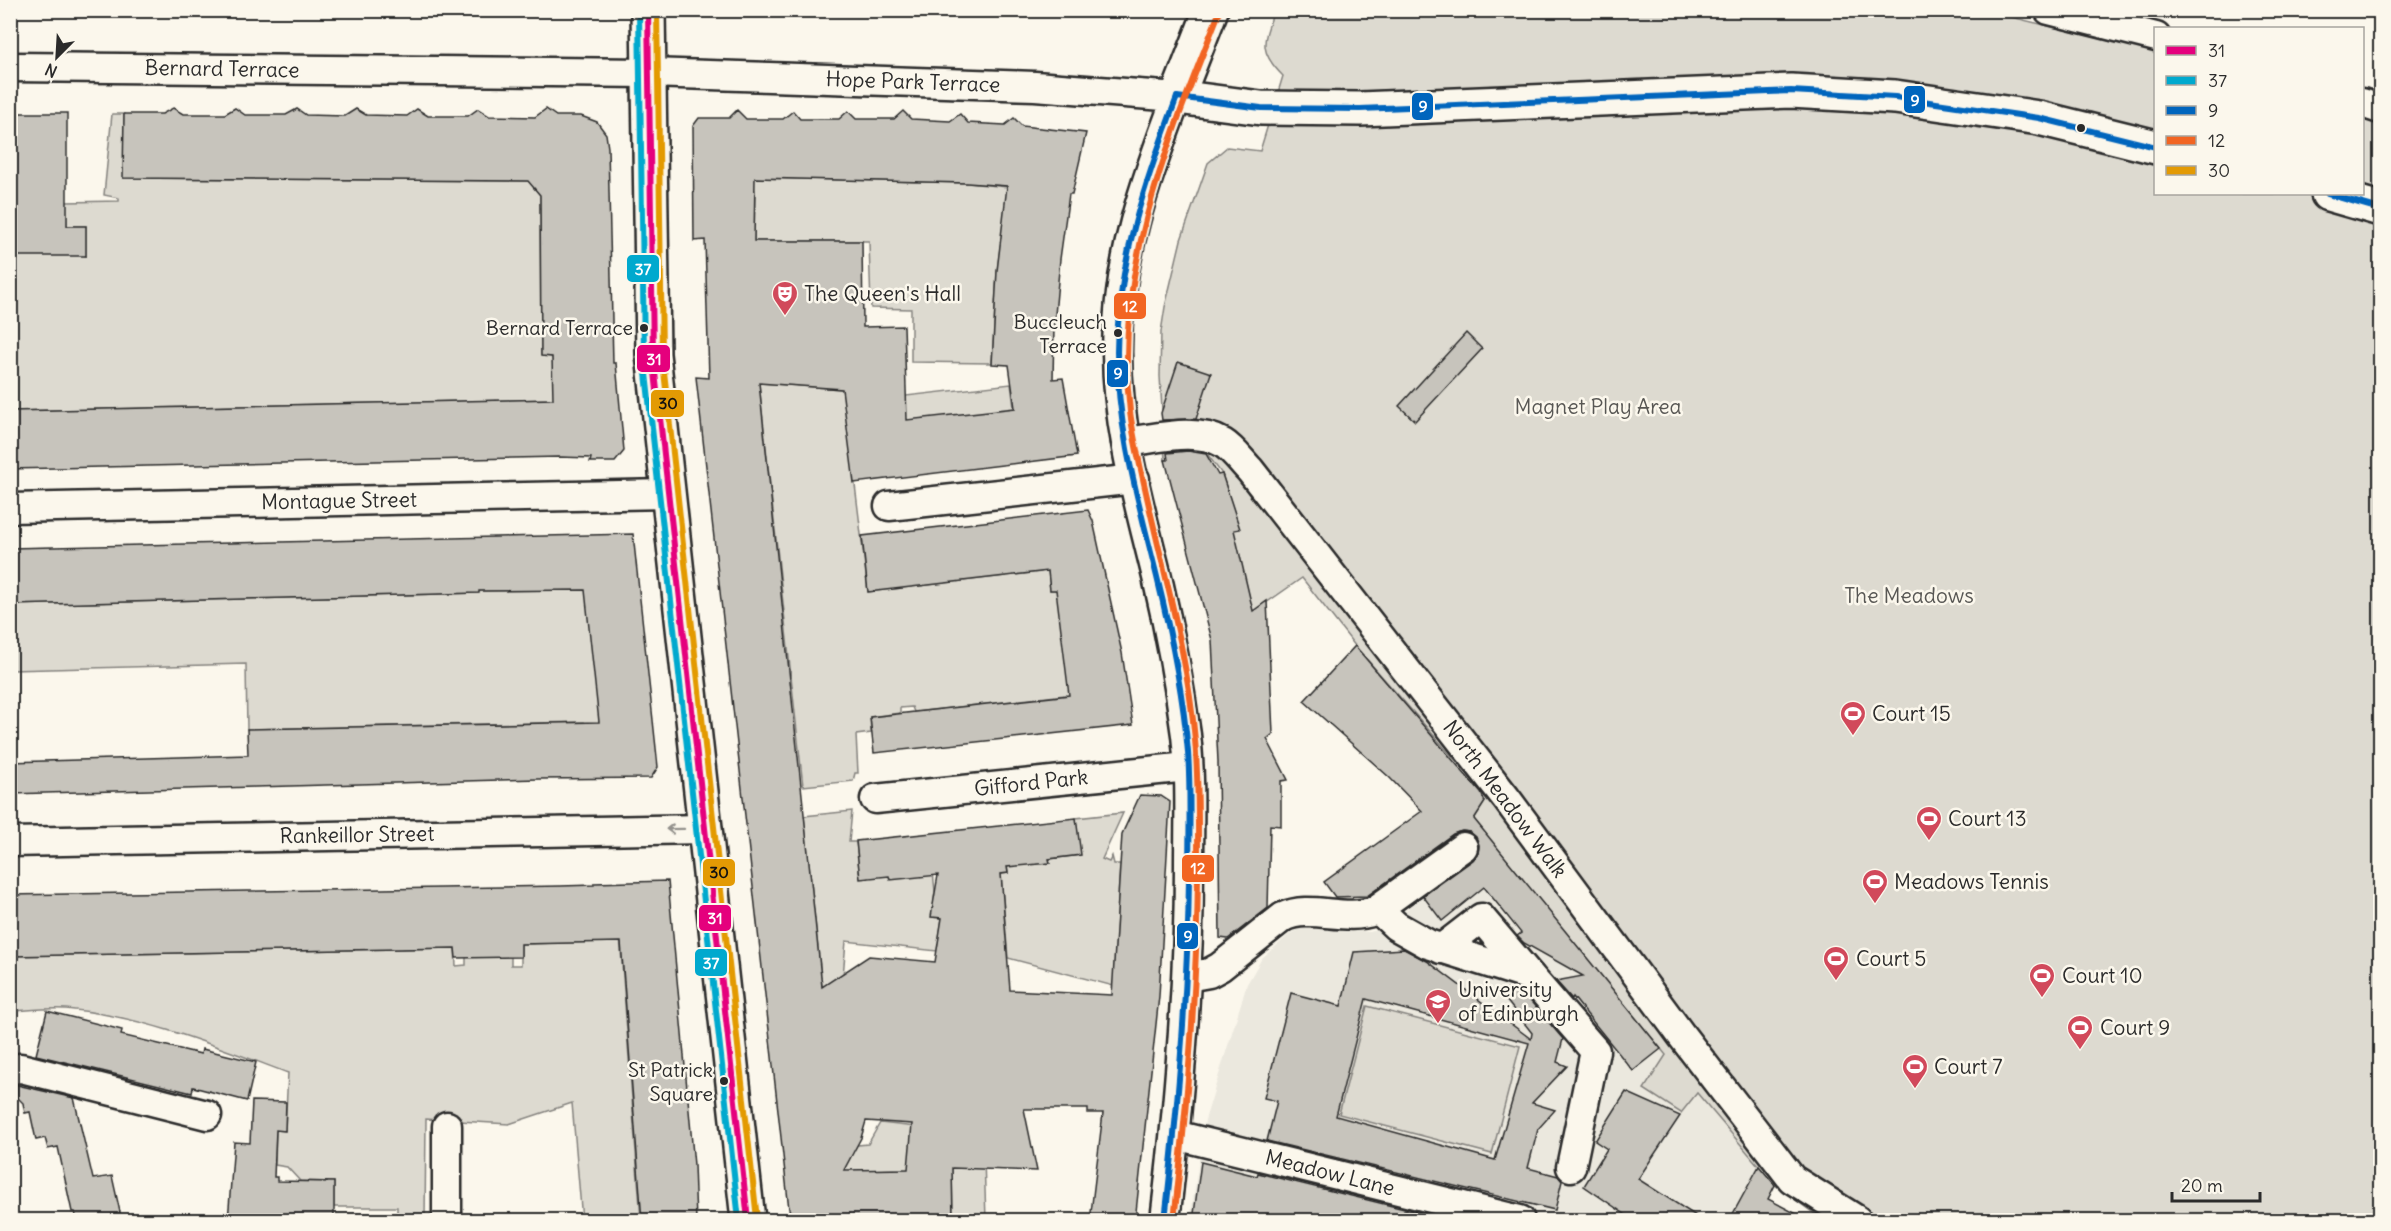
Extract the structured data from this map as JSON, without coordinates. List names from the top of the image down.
{
  "streets": {
    "street": [
      "Bernard Terrace",
      "Hope Park Terrace",
      "Montague Street",
      "Gifford Park",
      "North Meadow Walk",
      "Rankeillor Street",
      "Meadow Lane"
    ]
  },
  "crossings": [
    ["Bernard Terrace", "Hope Park Terrace"]
  ],
  "one_way": ["Rankeillor Street"],
  "parks": ["Magnet Play Area", "The Meadows"],
  "places": {
    "theatre": ["The Queen's Hall"],
    "other": ["Bernard Terrace", "Buccleuch Terrace", "St Patrick Square"],
    "sports": [
      "Court 15",
      "Court 13",
      "Meadows Tennis",
      "Court 5",
      "Court 10",
      "Court 9",
      "Court 7"
    ],
    "school or university": ["University of Edinburgh"]
  },
  "lines": [
    "transit line 31",
    "transit line 37",
    "transit line 30",
    "transit line 12",
    "transit line 9"
  ],
  "legend": [
    "31",
    "37",
    "9",
    "12",
    "30"
  ],
  "scale_bar": "20 m",
  "north": "bottom left"
}
